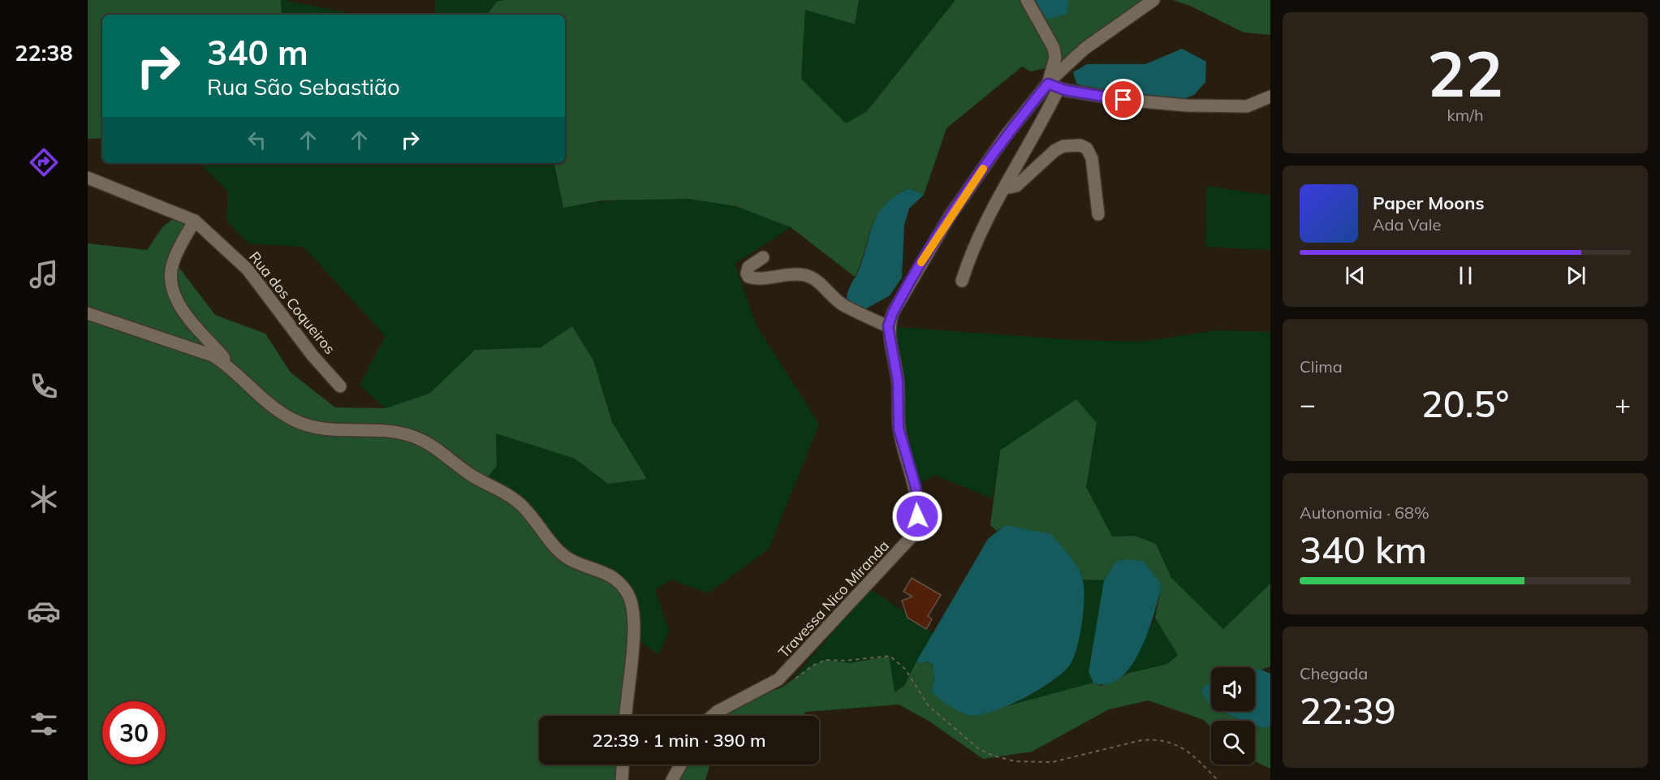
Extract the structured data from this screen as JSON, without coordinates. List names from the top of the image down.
{
  "streets": {
    "street": ["Rua dos Coqueiros", "Travessa Nico Miranda"]
  },
  "page": {
    "tabs": "22:38",
    "tile": [
      ["22", "km/h"],
      "Clima",
      ["Autonomia · 68%", "340 km"],
      ["Chegada", "22:39"]
    ],
    "turn": ["340 m", "Rua São Sebastião"],
    "song": ["Paper Moons", "Ada Vale"],
    "heat": ["−", "20.5°", "+"],
    "limit": "30",
    "trip": "22:39 · 1 min · 390 m"
  }
}
